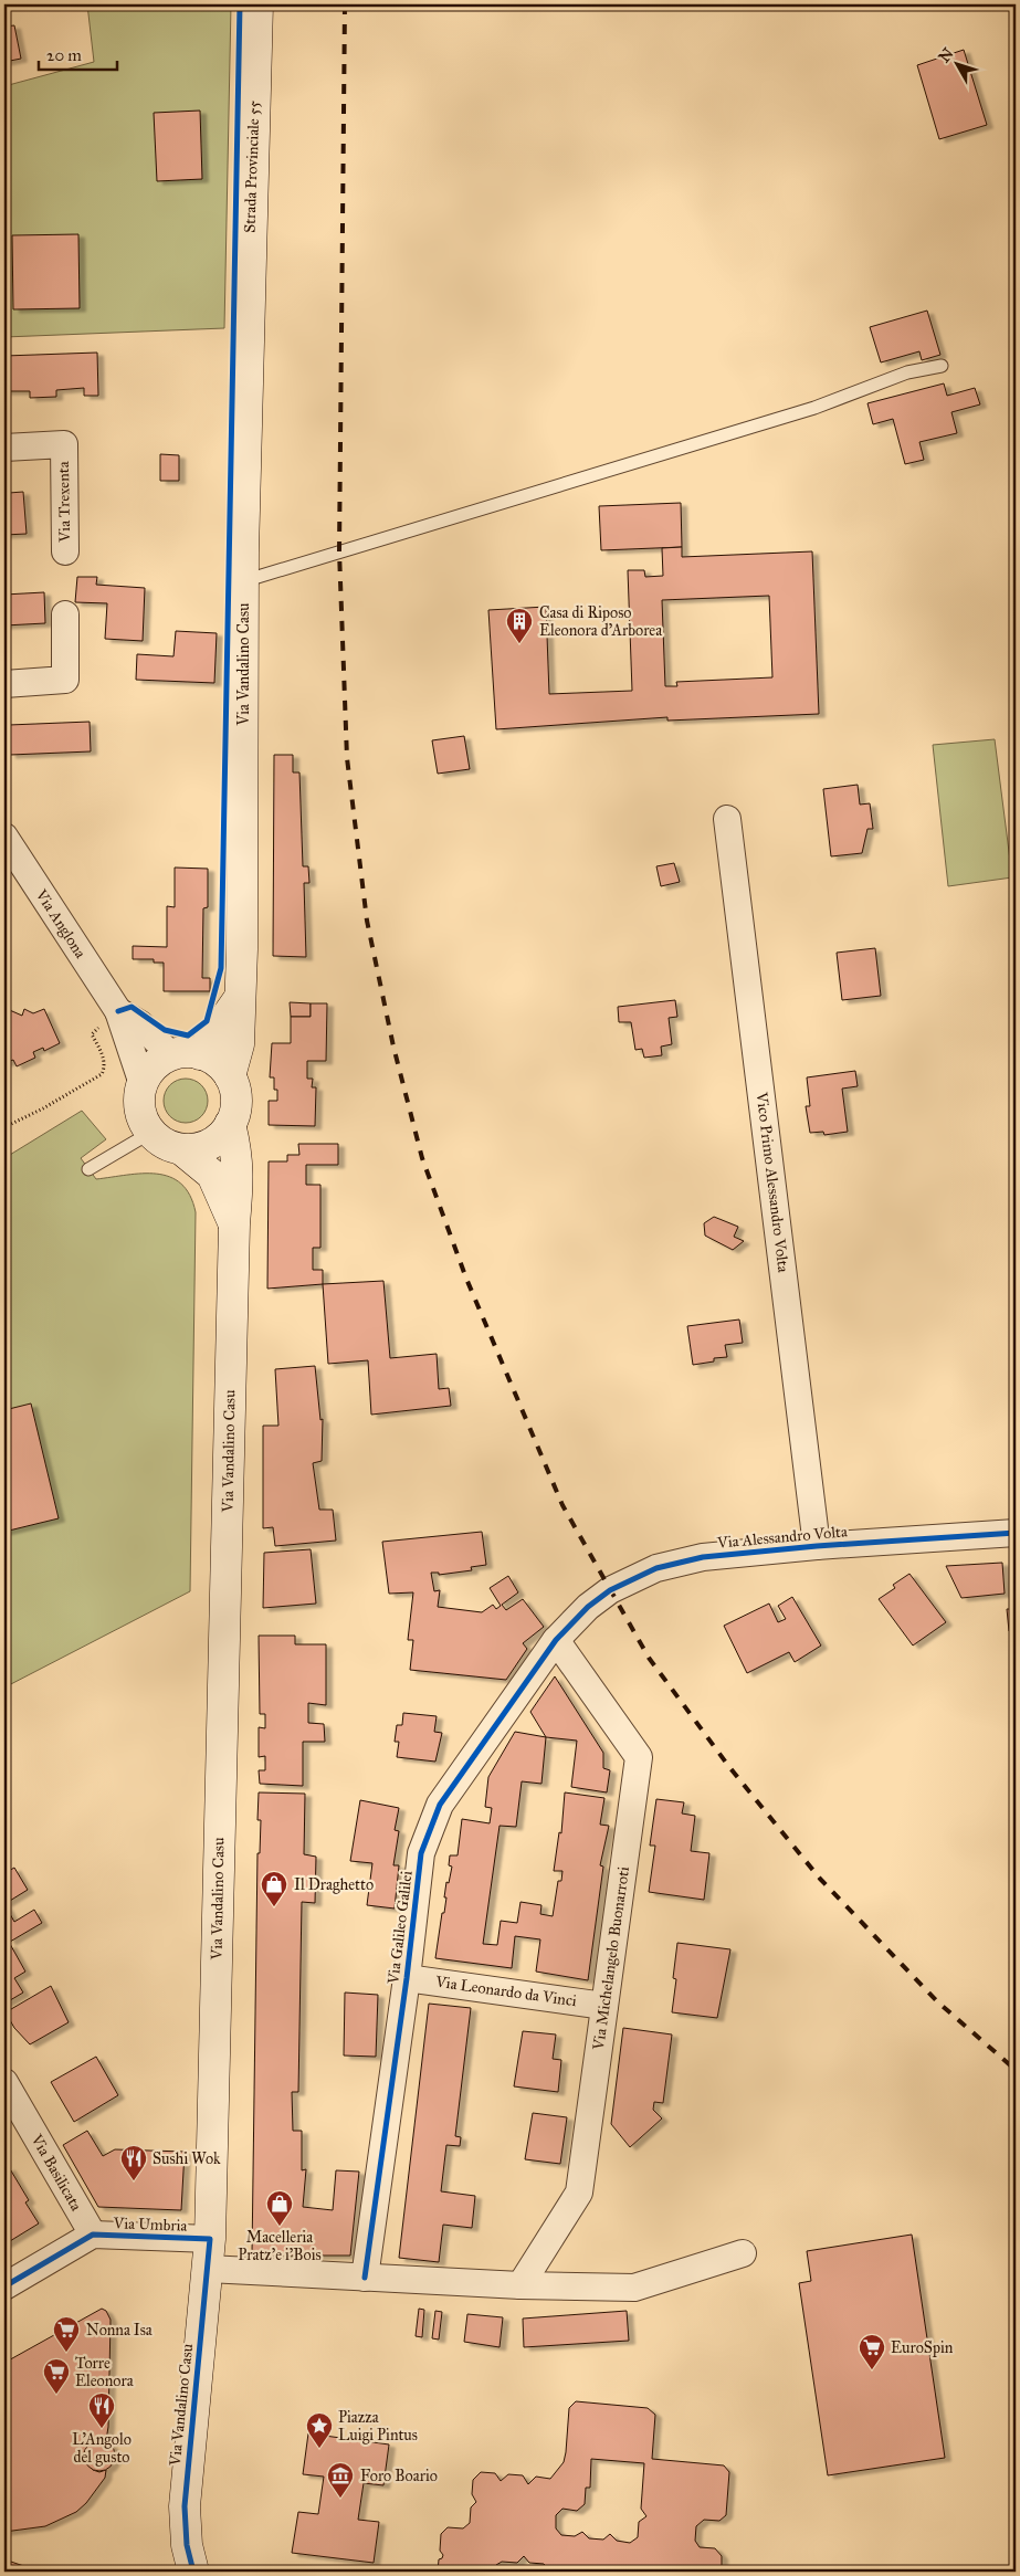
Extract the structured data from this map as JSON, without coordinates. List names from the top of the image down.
{
  "streets": {
    "main road": ["Strada Provinciale 55", "Via Vandalino Casu"],
    "street": [
      "Via Trexenta",
      "Via Anglona",
      "Vico Primo Alessandro Volta",
      "Via Alessandro Volta",
      "Via Galileo Galilei",
      "Via Michelangelo Buonarroti",
      "Via Leonardo da Vinci",
      "Via Basilicata",
      "Via Umbria"
    ]
  },
  "crossings": [
    ["Strada Provinciale 55", "Via Vandalino Casu"],
    ["Via Vandalino Casu", "Via Anglona"],
    ["Via Vandalino Casu", "Via Umbria"],
    ["Vico Primo Alessandro Volta", "Via Alessandro Volta"],
    ["Via Alessandro Volta", "Via Galileo Galilei"],
    ["Via Alessandro Volta", "Via Michelangelo Buonarroti"],
    ["Via Galileo Galilei", "Via Michelangelo Buonarroti"],
    ["Via Galileo Galilei", "Via Leonardo da Vinci"],
    ["Via Michelangelo Buonarroti", "Via Leonardo da Vinci"],
    ["Via Basilicata", "Via Umbria"]
  ],
  "places": {
    "building": ["Casa di Riposo Eleonora d'Arborea"],
    "shop": ["Il Draghetto", "Macelleria Pratz'e i'Bois"],
    "restaurant": ["Sushi Wok", "L'Angolo del gusto"],
    "supermarket": ["Nonna Isa", "EuroSpin", "Torre Eleonora"],
    "place": ["Piazza Luigi Pintus"],
    "museum": ["Foro Boario"]
  },
  "scale_bar": "20 m",
  "north": "top left"
}
